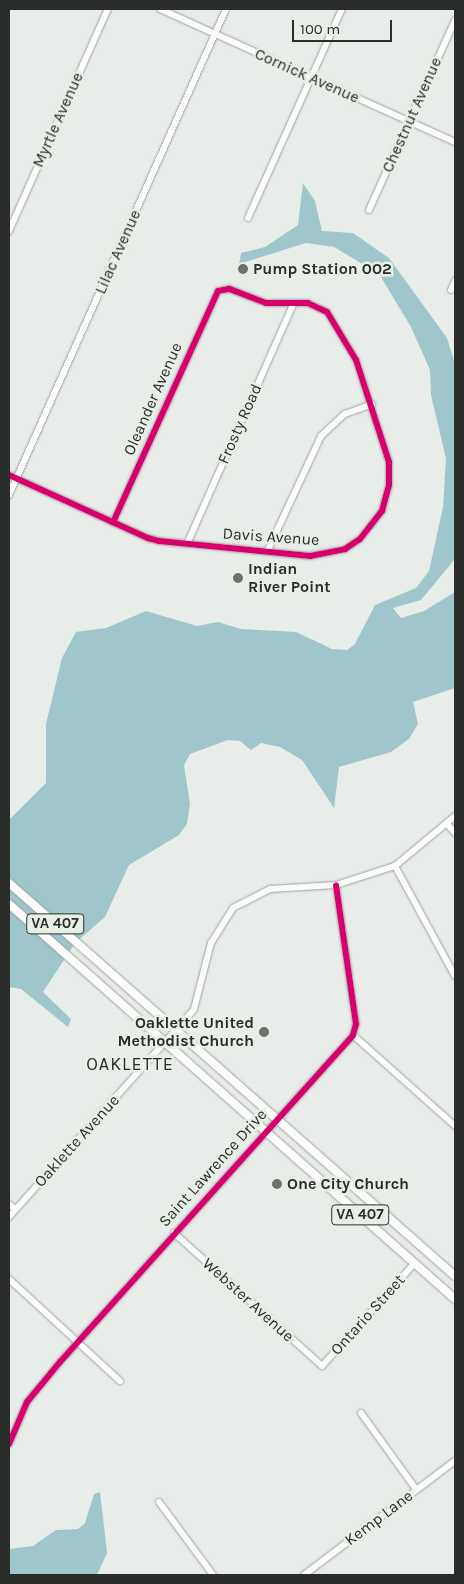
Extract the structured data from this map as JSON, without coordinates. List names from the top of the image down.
{
  "streets": {
    "main road": ["VA 407"],
    "street": [
      "Cornick Avenue",
      "Chestnut Avenue",
      "Myrtle Avenue",
      "Lilac Avenue",
      "Oleander Avenue",
      "Frosty Road",
      "Davis Avenue",
      "Oaklette Avenue",
      "Saint Lawrence Drive",
      "Webster Avenue",
      "Ontario Street",
      "Kemp Lane"
    ]
  },
  "crossings": [
    ["Cornick Avenue", "Chestnut Avenue"],
    ["Cornick Avenue", "Lilac Avenue"],
    ["Lilac Avenue", "Davis Avenue"],
    ["Oleander Avenue", "Davis Avenue"],
    ["Frosty Road", "Davis Avenue"],
    ["VA 407", "Oaklette Avenue"],
    ["VA 407", "Saint Lawrence Drive"],
    ["VA 407", "Ontario Street"],
    ["Saint Lawrence Drive", "Webster Avenue"],
    ["Webster Avenue", "Ontario Street"]
  ],
  "districts": ["OAKLETTE"],
  "places": [
    "Pump Station 002",
    "Indian River Point",
    "Oaklette United Methodist Church",
    "One City Church"
  ],
  "scale_bar": "100 m"
}
